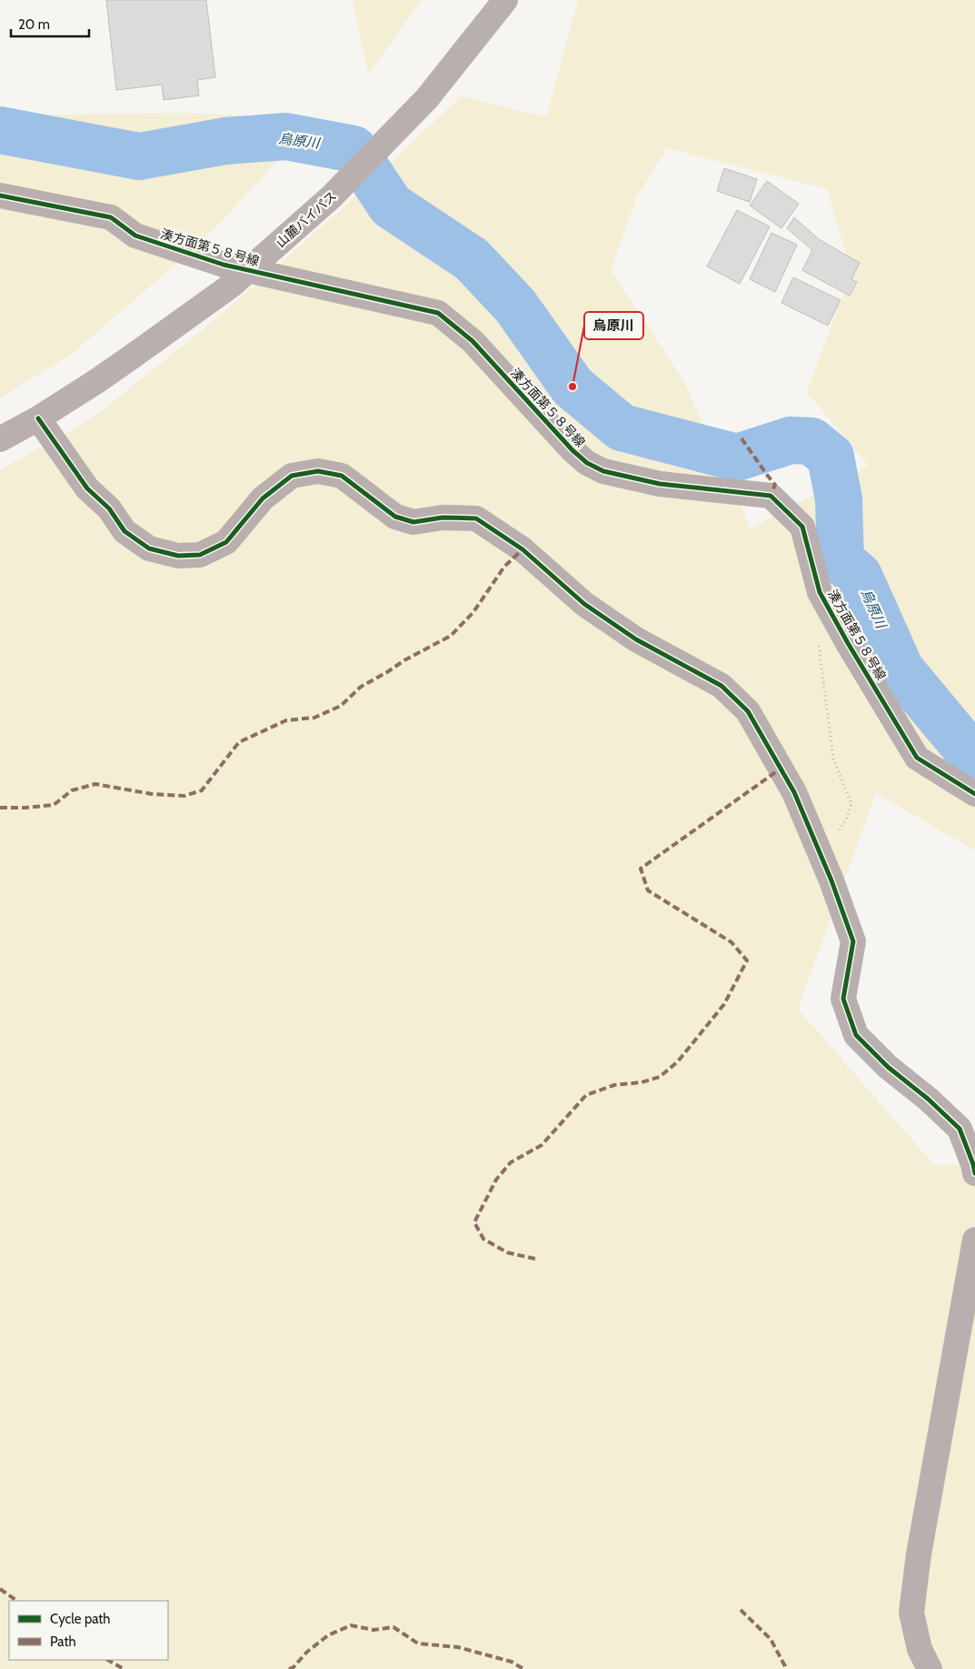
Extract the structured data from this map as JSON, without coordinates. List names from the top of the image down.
{
  "streets": {
    "street": ["山麓バイパス", "湊方面第５８号線"]
  },
  "water": ["烏原川"],
  "places": ["烏原川"],
  "legend": ["Cycle path", "Path"],
  "scale_bar": "20 m"
}
